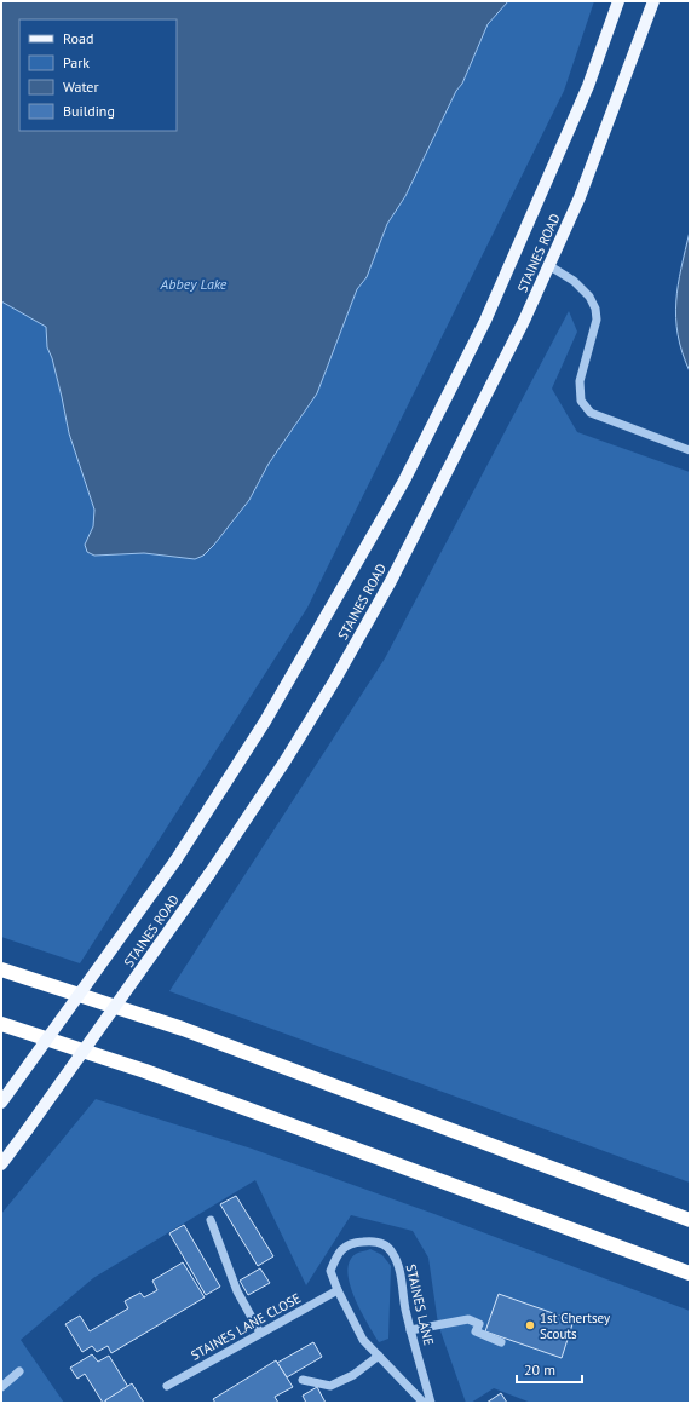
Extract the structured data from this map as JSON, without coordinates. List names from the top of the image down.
{
  "streets": {
    "main road": ["STAINES ROAD"],
    "street": ["STAINES LANE", "STAINES LANE CLOSE"]
  },
  "crossings": [
    ["STAINES LANE", "STAINES LANE CLOSE"]
  ],
  "water": ["Abbey Lake"],
  "places": ["1st Chertsey Scouts"],
  "legend": [
    "Road",
    "Park",
    "Water",
    "Building"
  ],
  "scale_bar": "20 m"
}
